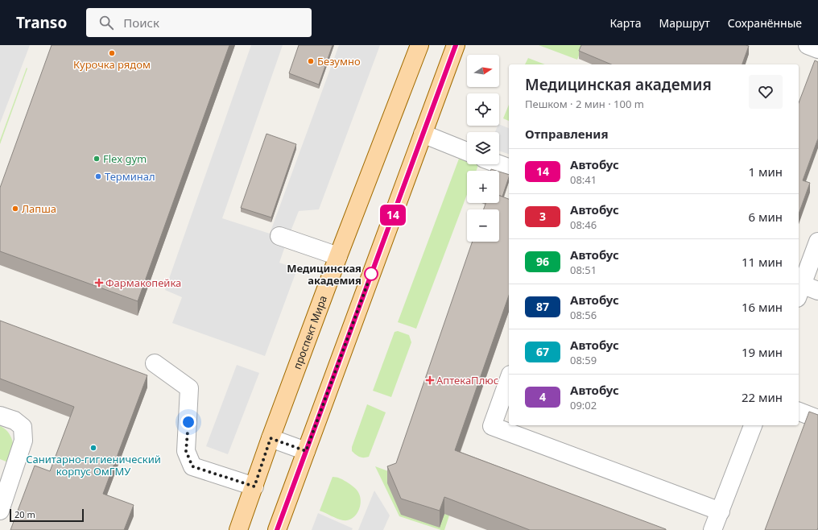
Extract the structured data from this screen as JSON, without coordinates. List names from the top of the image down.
{
  "streets": {
    "main road": ["проспект Мира"]
  },
  "places": {
    "other": [
      "Курочка рядом",
      "Безумно",
      "Flex gym",
      "Терминал",
      "Лапша",
      "Медицинская академия",
      "Санитарно-гигиенический корпус ОмГМУ"
    ],
    "health": ["Фармакопейка", "АптекаПлюс"]
  },
  "lines": ["bus line 14"],
  "scale_bar": "20 m",
  "north": "right",
  "page": {
    "header": "Transo",
    "search": "Поиск",
    "nav": ["Карта", "Маршрут", "Сохранённые"],
    "on_map": "14",
    "map_buttons": ["+", "−"],
    "heading": [
      ["Медицинская академия", "Пешком · 2 мин · 100 m"],
      "Отправления"
    ],
    "list": [
      {
        "mark": "14",
        "name": "Автобус",
        "note": "08:41",
        "value": "1 мин"
      },
      {
        "mark": "3",
        "name": "Автобус",
        "note": "08:46",
        "value": "6 мин"
      },
      {
        "mark": "96",
        "name": "Автобус",
        "note": "08:51",
        "value": "11 мин"
      },
      {
        "mark": "87",
        "name": "Автобус",
        "note": "08:56",
        "value": "16 мин"
      },
      {
        "mark": "67",
        "name": "Автобус",
        "note": "08:59",
        "value": "19 мин"
      },
      {
        "mark": "4",
        "name": "Автобус",
        "note": "09:02",
        "value": "22 мин"
      }
    ],
    "scale": "20 m"
  }
}
